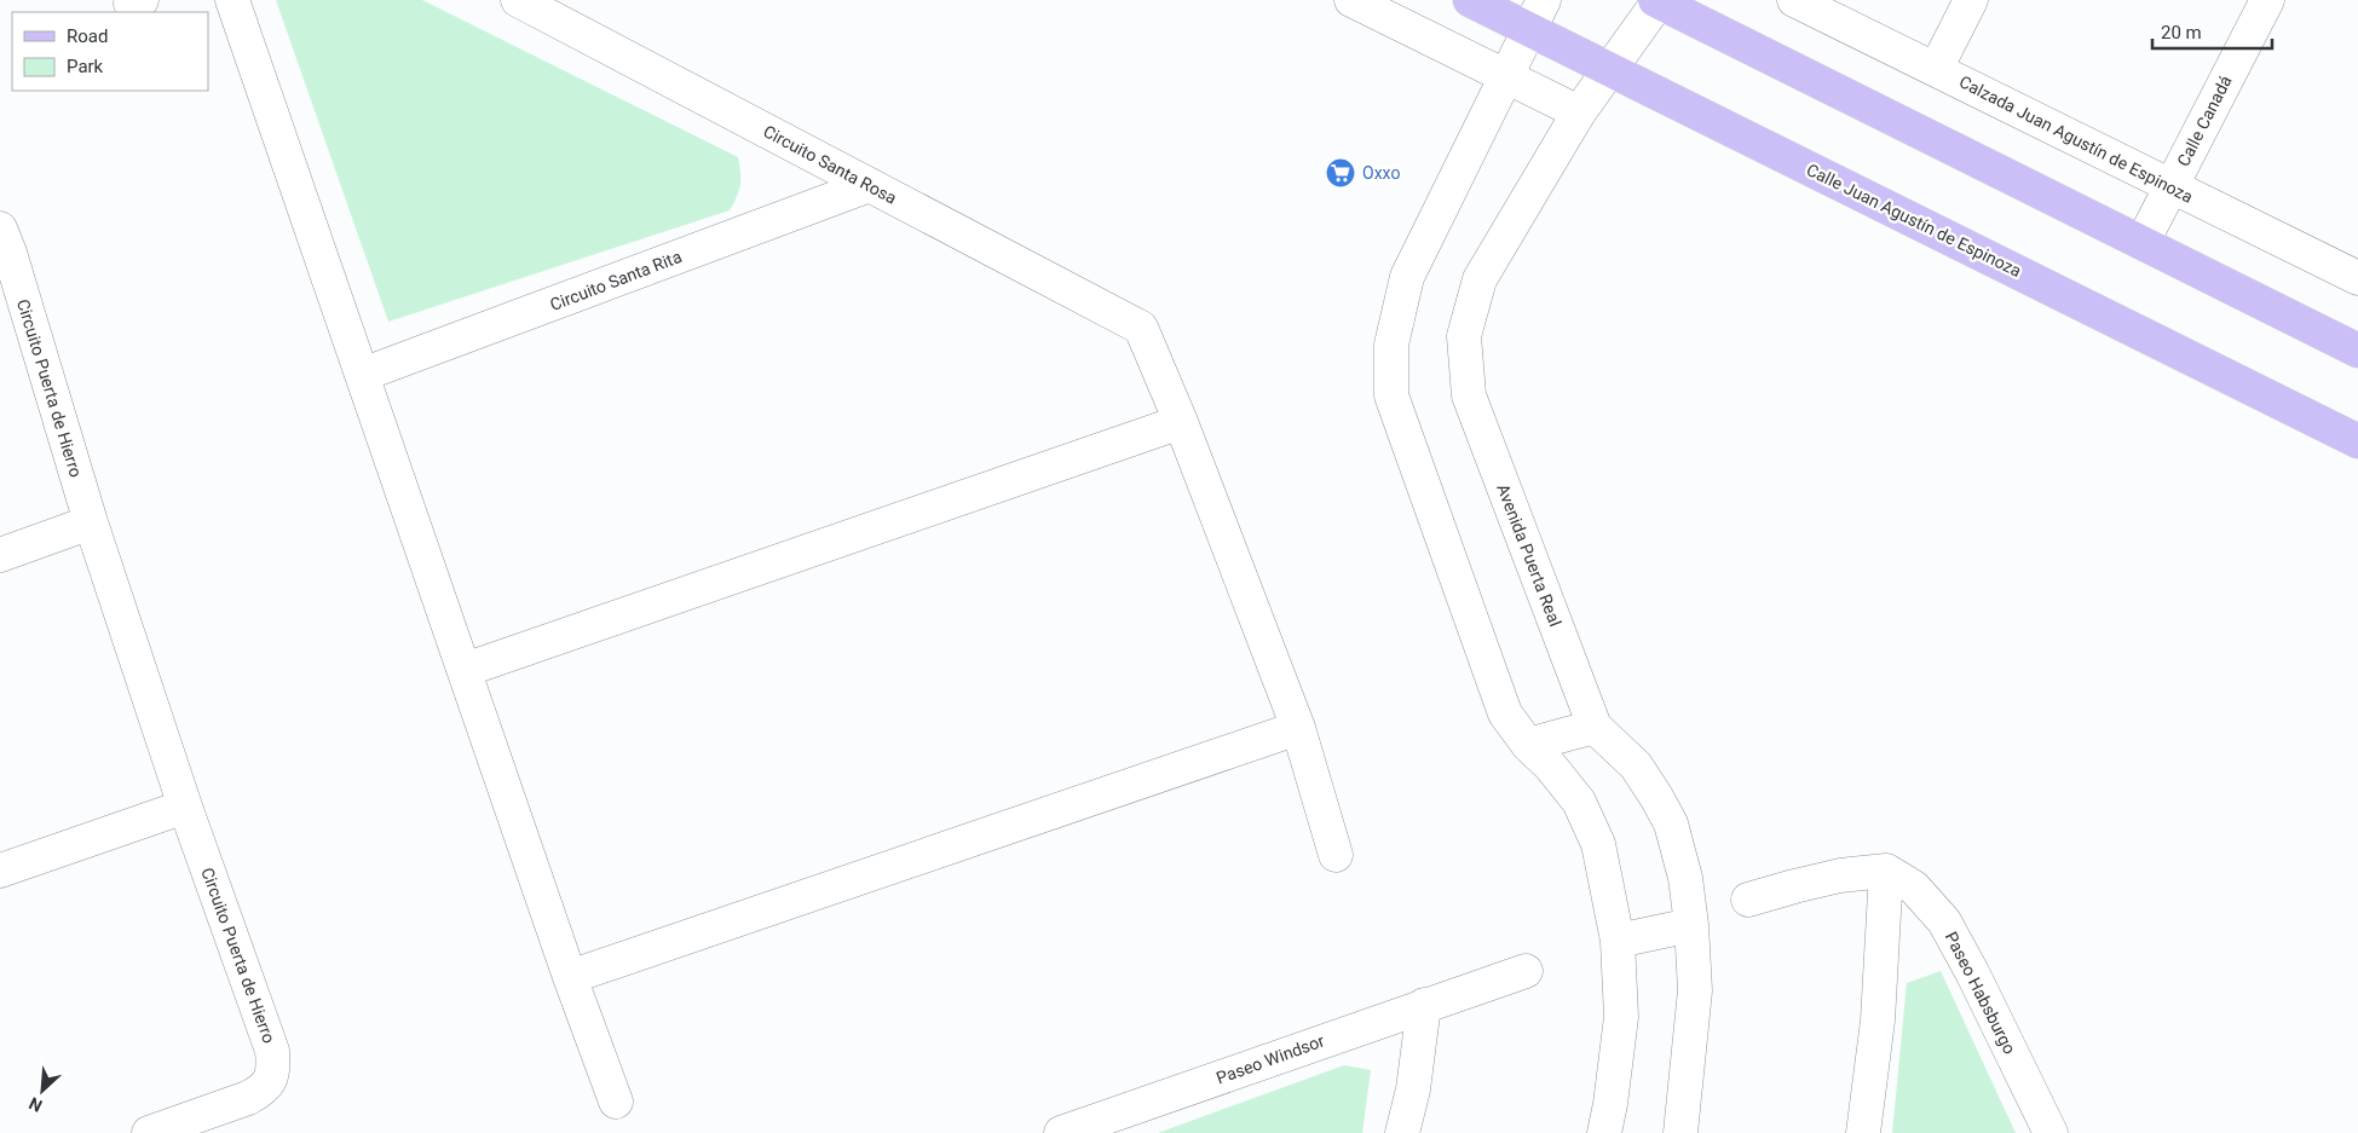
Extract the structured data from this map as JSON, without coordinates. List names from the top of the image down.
{
  "streets": {
    "main road": ["Calle Juan Agustín de Espinoza"],
    "street": [
      "Calle Canadá",
      "Calzada Juan Agustín de Espinoza",
      "Circuito Santa Rosa",
      "Circuito Santa Rita",
      "Circuito Puerta de Hierro",
      "Avenida Puerta Real",
      "Paseo Habsburgo",
      "Paseo Windsor"
    ]
  },
  "crossings": [
    ["Calle Canadá", "Calzada Juan Agustín de Espinoza"],
    ["Circuito Santa Rosa", "Circuito Santa Rita"],
    ["Calle Juan Agustín de Espinoza", "Avenida Puerta Real"]
  ],
  "places": {
    "supermarket": ["Oxxo"]
  },
  "legend": ["Road", "Park"],
  "scale_bar": "20 m",
  "north": "bottom left"
}
